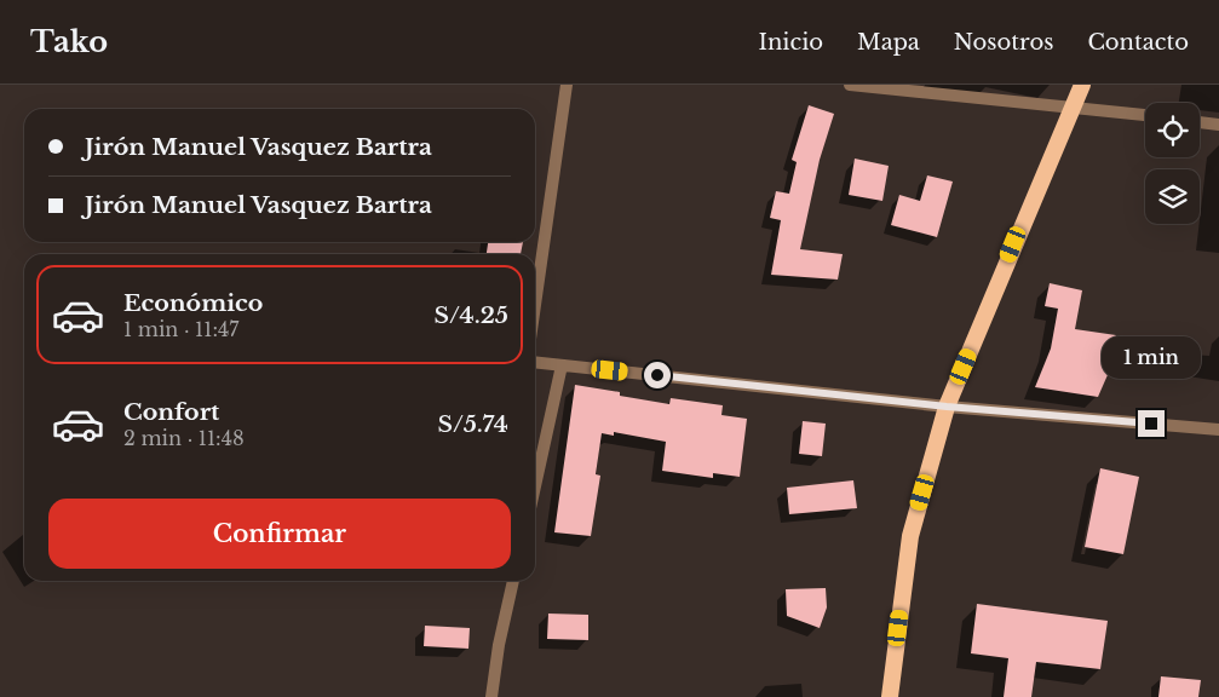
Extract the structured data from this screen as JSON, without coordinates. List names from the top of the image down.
{
  "page": {
    "header": "Tako",
    "nav": [
      "Inicio",
      "Mapa",
      "Nosotros",
      "Contacto"
    ],
    "banner": ["Jirón Manuel Vasquez Bartra", "Jirón Manuel Vasquez Bartra"],
    "list": [
      {
        "name": "Económico",
        "note": "1 min · 11:47",
        "value": "S/4.25"
      },
      {
        "name": "Confort",
        "note": "2 min · 11:48",
        "value": "S/5.74"
      }
    ],
    "bubble": "1 min",
    "buttons": "Confirmar"
  }
}
